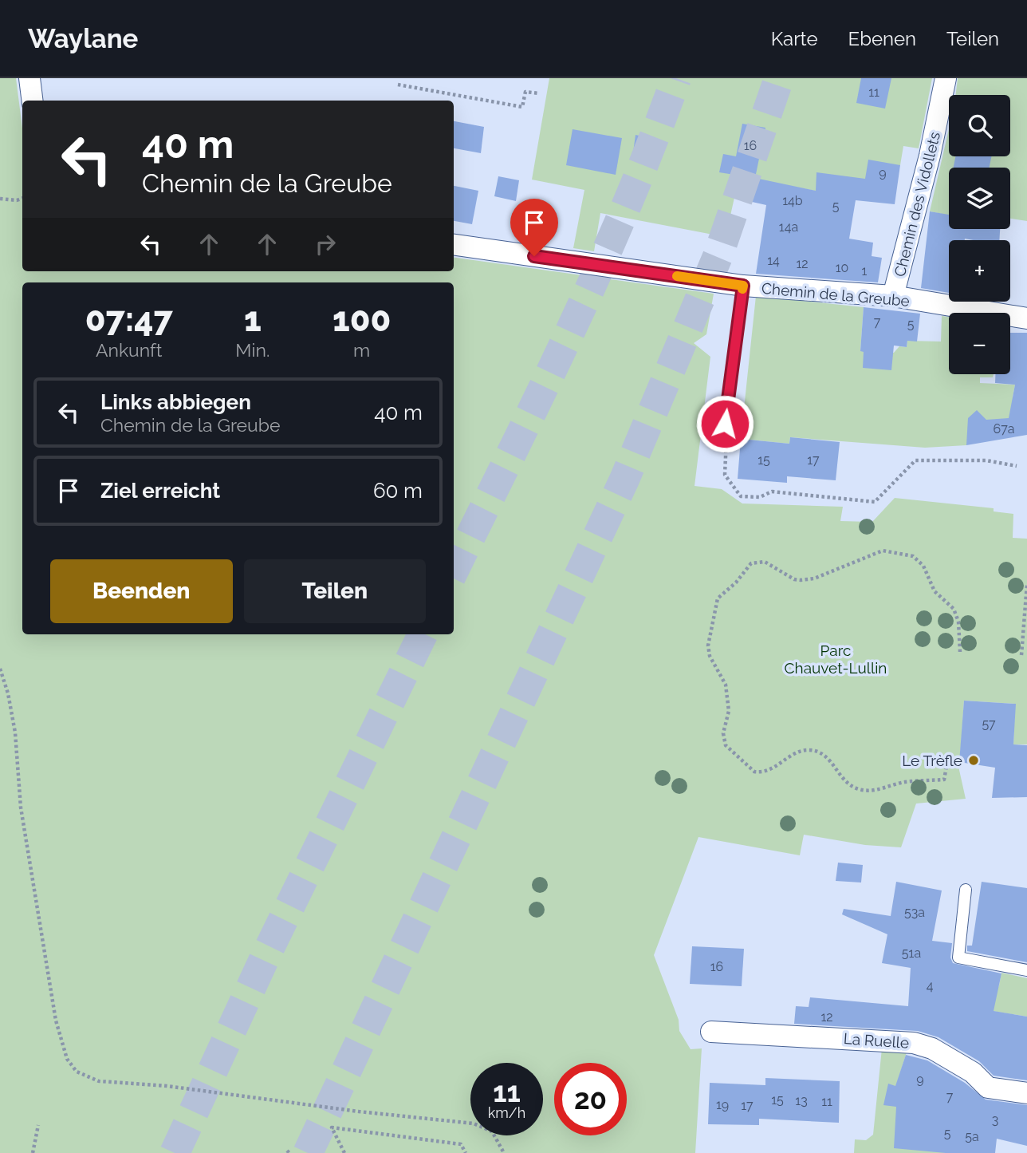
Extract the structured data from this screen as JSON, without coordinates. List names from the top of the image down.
{
  "streets": {
    "street": ["Chemin des Vidollets", "Chemin de la Greube", "La Ruelle"]
  },
  "crossings": [
    ["Chemin des Vidollets", "Chemin de la Greube"]
  ],
  "parks": ["Parc Chauvet-Lullin"],
  "places": ["Le Trèfle"],
  "house_numbers": [
    "11",
    "16",
    "9",
    "14b",
    "5",
    "14a",
    "14",
    "12",
    "10",
    "1",
    "7",
    "5",
    "67a",
    "15",
    "17",
    "57",
    "53a",
    "51a",
    "16",
    "4",
    "12",
    "9",
    "7",
    "15",
    "13",
    "11",
    "19",
    "17",
    "3",
    "5",
    "5a"
  ],
  "page": {
    "header": "Waylane",
    "nav": ["Karte", "Ebenen", "Teilen"],
    "map_buttons": ["+", "−"],
    "turn": ["40 m", "Chemin de la Greube"],
    "eta": [
      "07:47",
      "Ankunft",
      "1",
      "Min.",
      "100",
      "m"
    ],
    "list": [
      {
        "name": "Links abbiegen",
        "note": "Chemin de la Greube",
        "value": "40 m"
      },
      {
        "name": "Ziel erreicht",
        "value": "60 m"
      }
    ],
    "buttons": ["Beenden", "Teilen"],
    "speed": "11 km/h",
    "limit": "20"
  }
}
